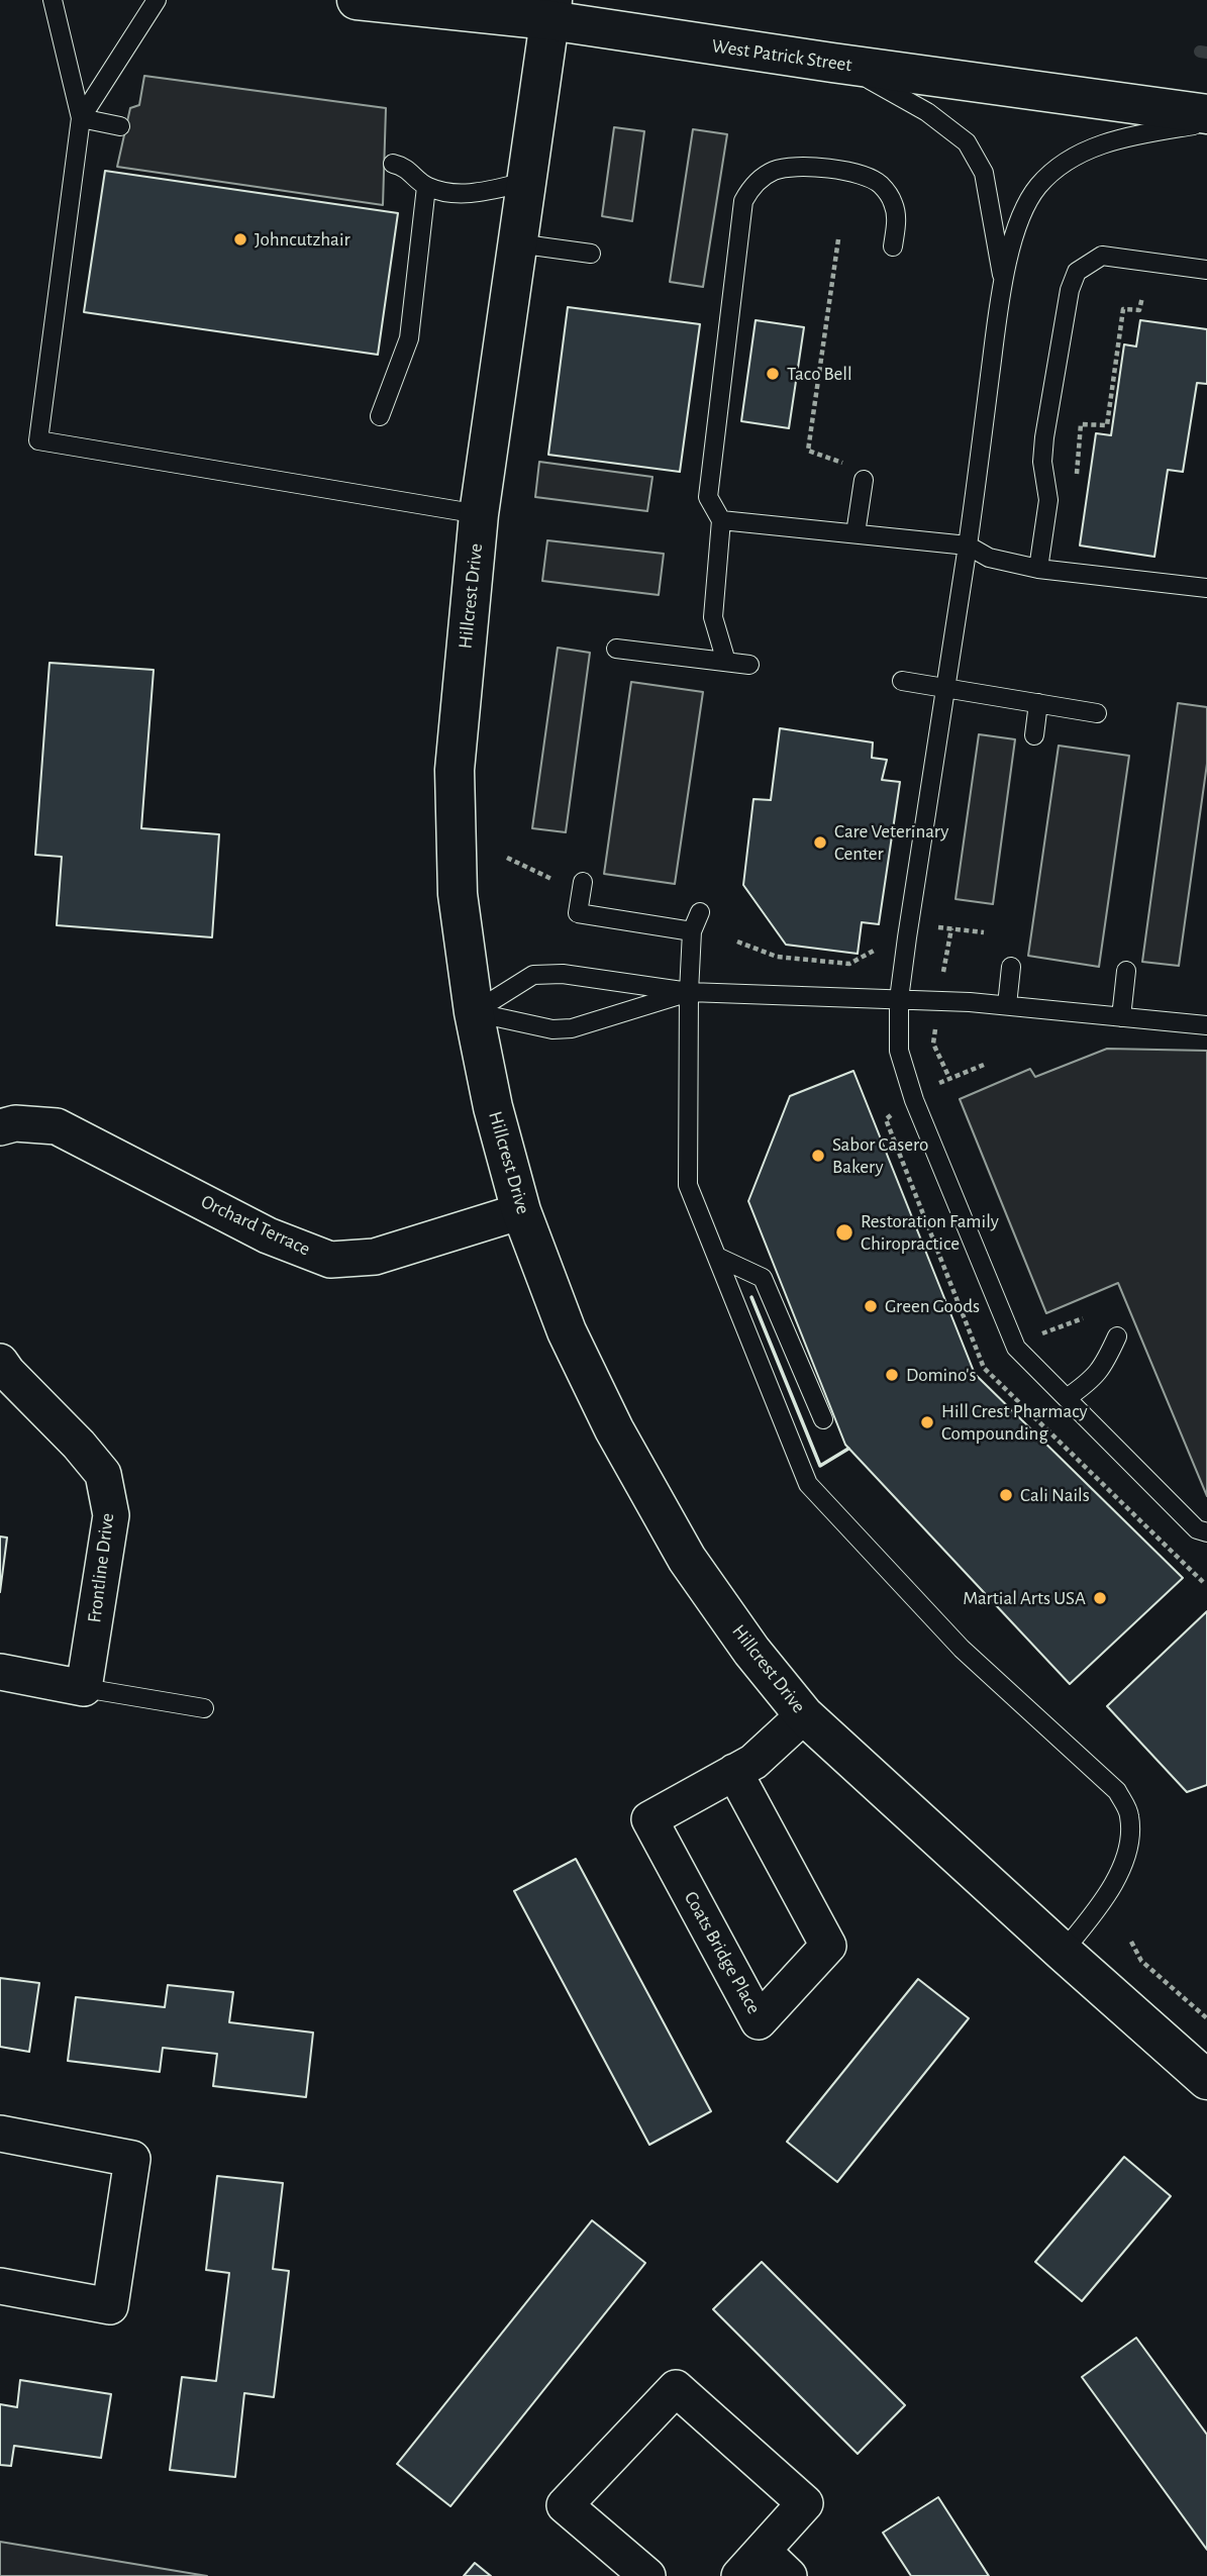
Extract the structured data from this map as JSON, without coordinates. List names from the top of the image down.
{
  "streets": {
    "street": [
      "West Patrick Street",
      "Hillcrest Drive",
      "Orchard Terrace",
      "Frontline Drive",
      "Coats Bridge Place"
    ]
  },
  "crossings": [
    ["West Patrick Street", "Hillcrest Drive"],
    ["Hillcrest Drive", "Orchard Terrace"],
    ["Hillcrest Drive", "Coats Bridge Place"]
  ],
  "places": [
    "Johncutzhair",
    "Taco Bell",
    "Care Veterinary Center",
    "Sabor Casero Bakery",
    "Restoration Family Chiropractice",
    "Green Goods",
    "Domino's",
    "Hill Crest Pharmacy Compounding",
    "Cali Nails",
    "Martial Arts USA"
  ]
}
